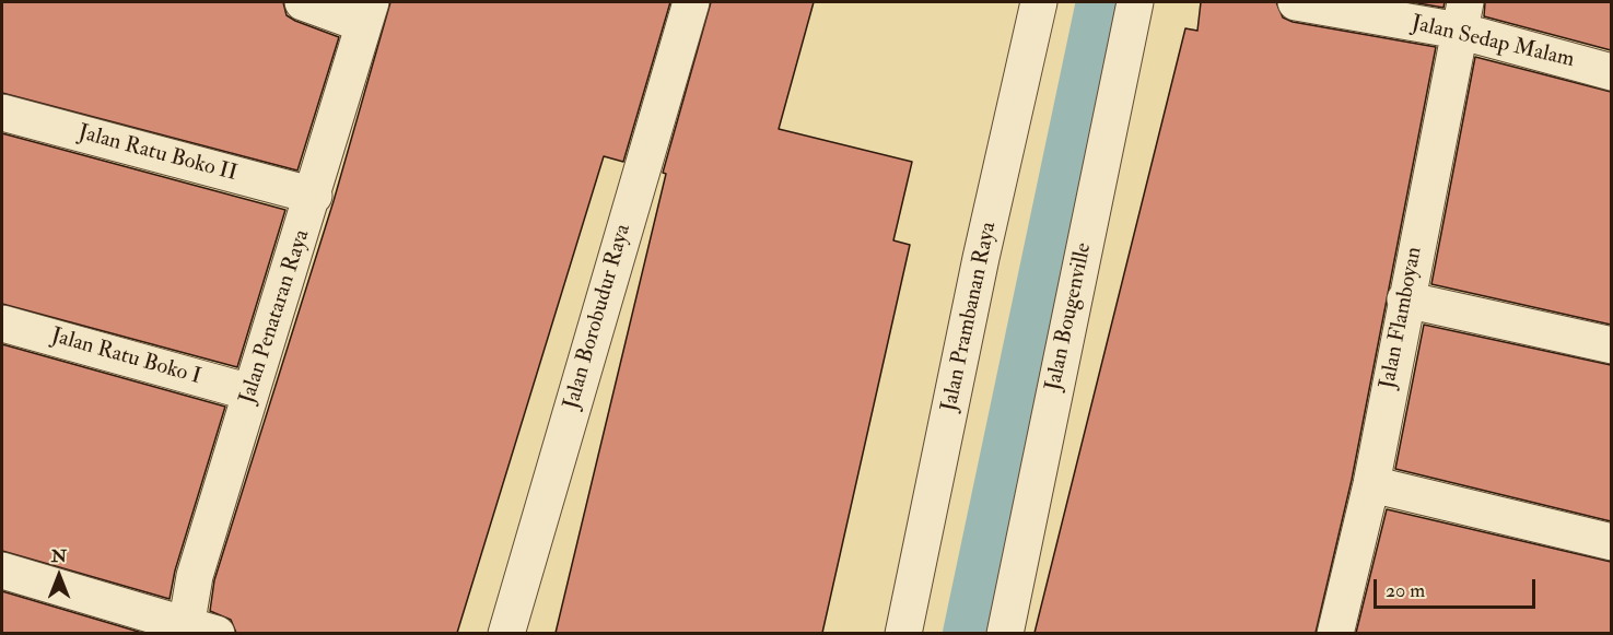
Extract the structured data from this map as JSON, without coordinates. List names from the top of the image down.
{
  "streets": {
    "street": [
      "Jalan Sedap Malam",
      "Jalan Ratu Boko II",
      "Jalan Penataran Raya",
      "Jalan Borobudur Raya",
      "Jalan Prambanan Raya",
      "Jalan Bougenville",
      "Jalan Flamboyan",
      "Jalan Ratu Boko I"
    ]
  },
  "crossings": [
    ["Jalan Sedap Malam", "Jalan Flamboyan"],
    ["Jalan Ratu Boko II", "Jalan Penataran Raya"],
    ["Jalan Penataran Raya", "Jalan Ratu Boko I"]
  ],
  "scale_bar": "20 m",
  "north": "top"
}
